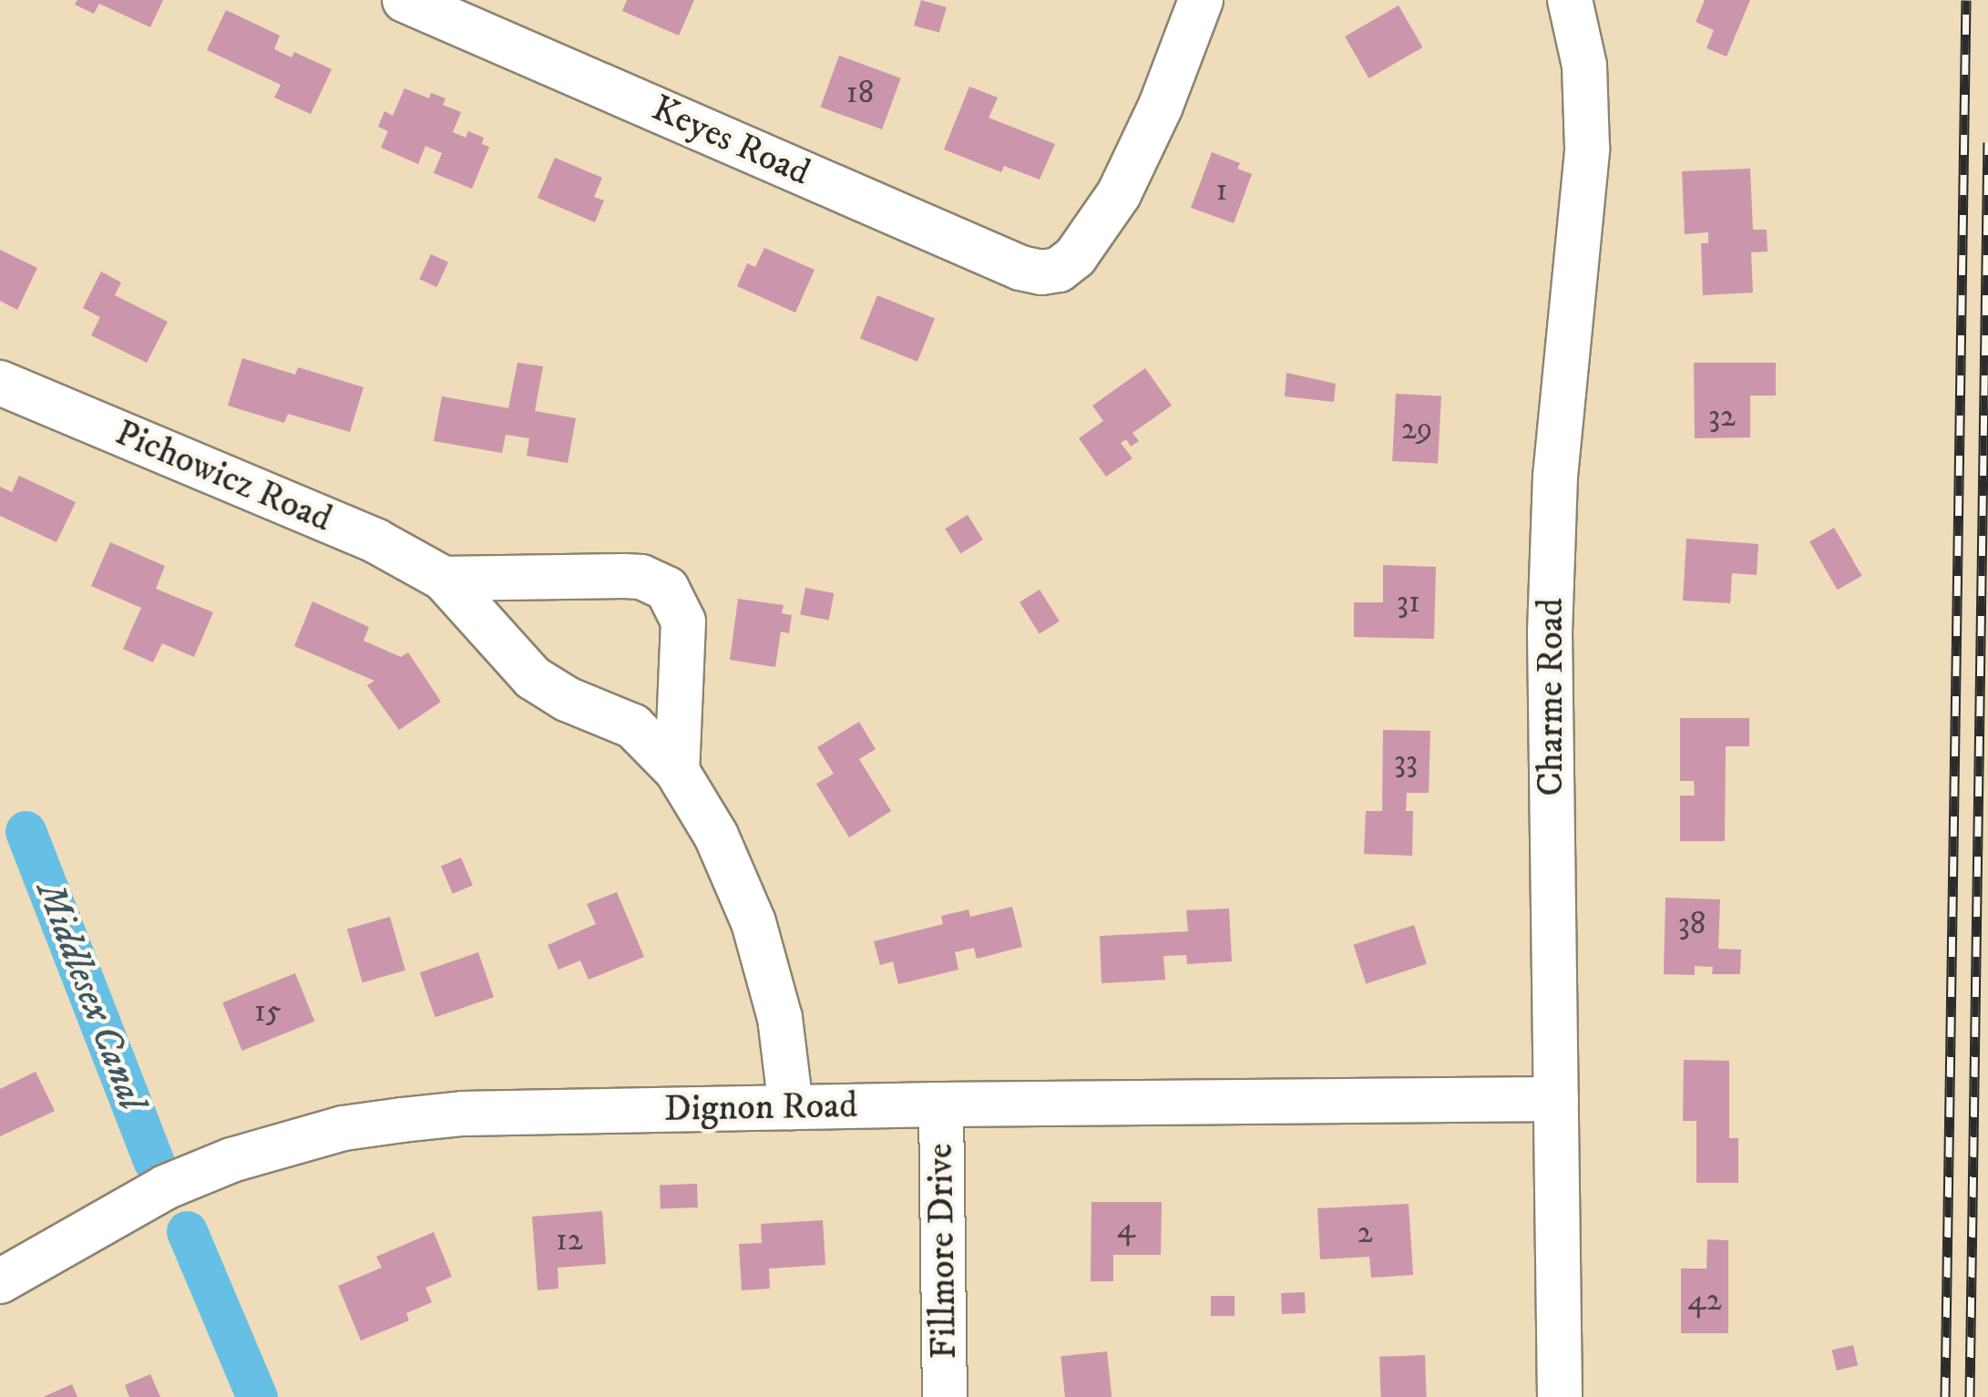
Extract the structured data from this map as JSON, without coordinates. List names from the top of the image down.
{
  "streets": {
    "street": [
      "Keyes Road",
      "Pichowicz Road",
      "Charme Road",
      "Dignon Road",
      "Fillmore Drive"
    ]
  },
  "crossings": [
    ["Pichowicz Road", "Dignon Road"],
    ["Charme Road", "Dignon Road"],
    ["Dignon Road", "Fillmore Drive"]
  ],
  "water": ["Middlesex Canal"],
  "house_numbers": [
    "18",
    "1",
    "32",
    "29",
    "31",
    "33",
    "38",
    "15",
    "4",
    "2",
    "12",
    "42"
  ]
}
